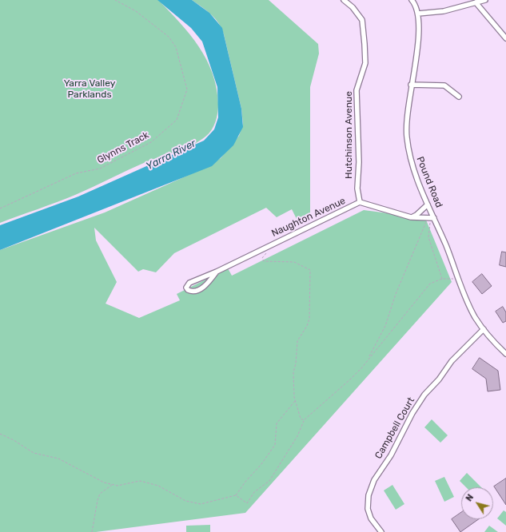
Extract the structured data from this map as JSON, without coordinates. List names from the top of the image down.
{
  "streets": {
    "street": [
      "Hutchinson Avenue",
      "Pound Road",
      "Naughton Avenue",
      "Campbell Court"
    ],
    "path": ["Glynns Track"]
  },
  "crossings": [
    ["Hutchinson Avenue", "Naughton Avenue"],
    ["Pound Road", "Naughton Avenue"],
    ["Pound Road", "Campbell Court"]
  ],
  "water": ["Yarra River"],
  "parks": ["Yarra Valley Parklands"],
  "north": "top left"
}
